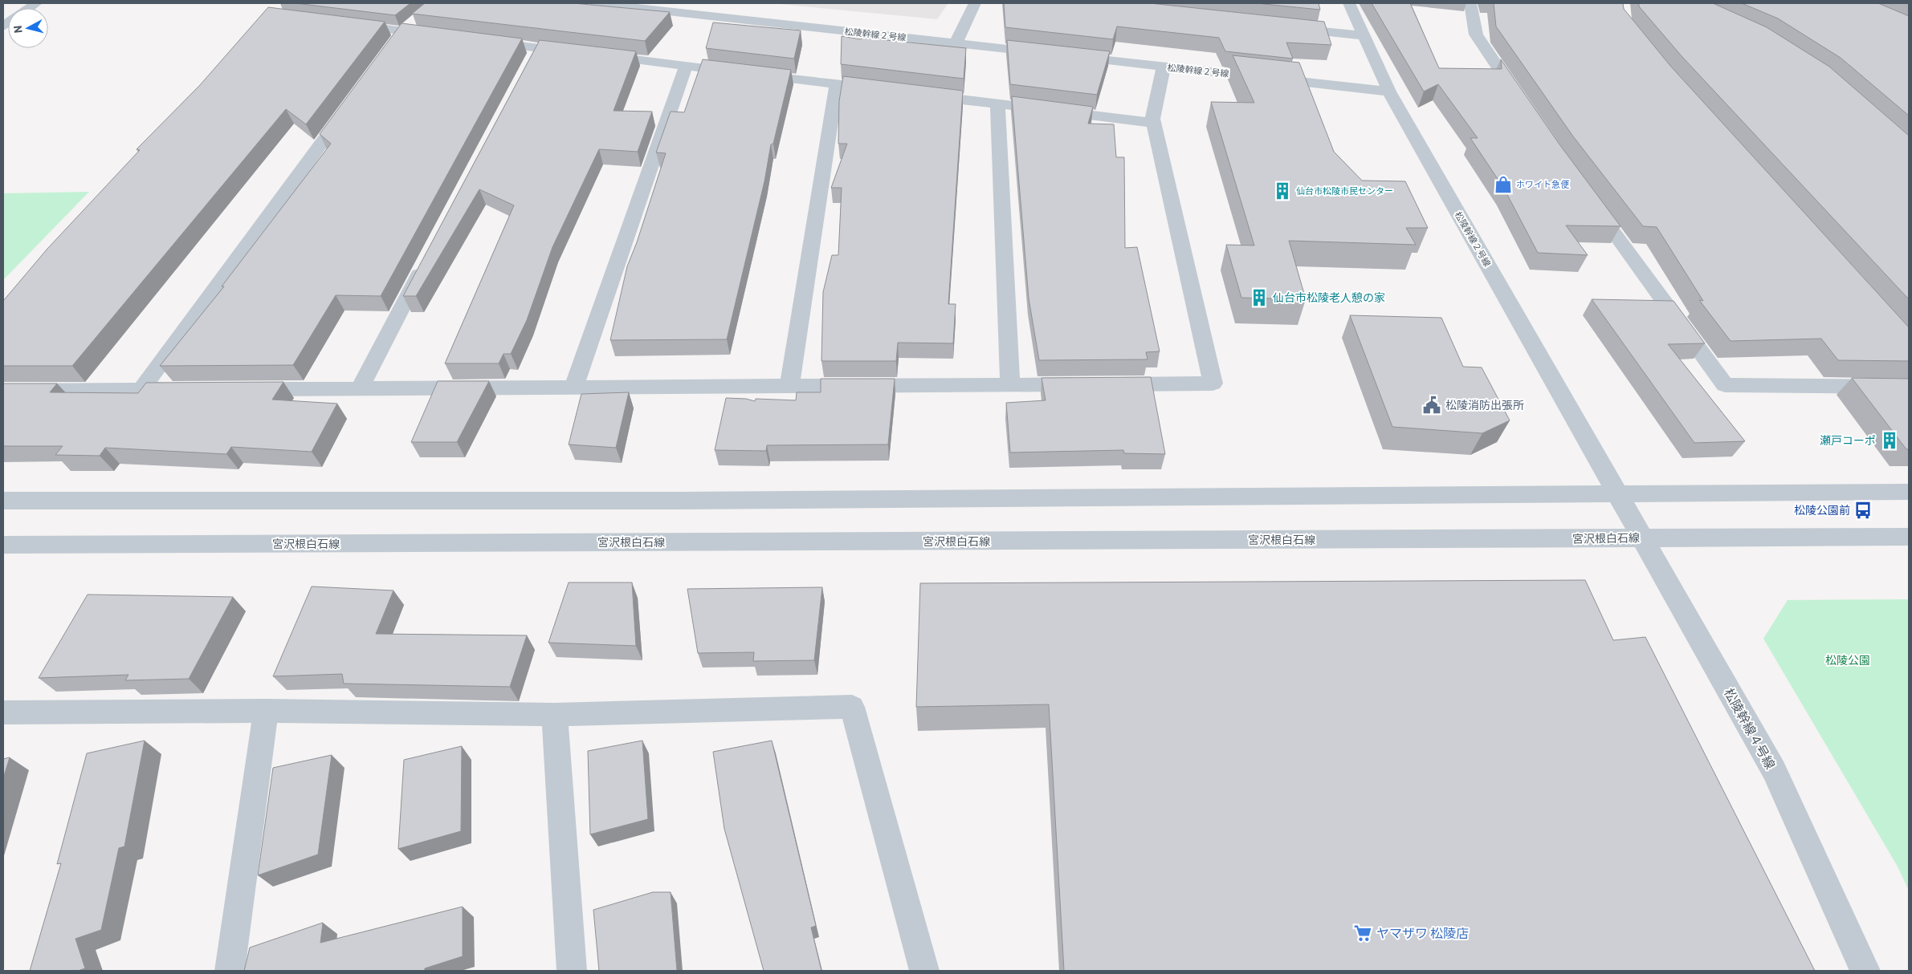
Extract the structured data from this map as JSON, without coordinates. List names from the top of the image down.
{
  "streets": {
    "street": ["松陵幹線２号線", "宮沢根白石線", "松陵幹線４号線"]
  },
  "crossings": [
    ["松陵幹線２号線", "松陵幹線４号線"],
    ["宮沢根白石線", "松陵幹線４号線"]
  ],
  "parks": ["松陵公園"],
  "places": {
    "shop": ["ホワイト急便"],
    "building": ["仙台市松陵市民センター", "仙台市松陵老人憩の家", "瀬戸コーポ"],
    "public building": ["松陵消防出張所"],
    "bus stop": ["松陵公園前"],
    "supermarket": ["ヤマザワ 松陵店"]
  },
  "north": "left"
}
